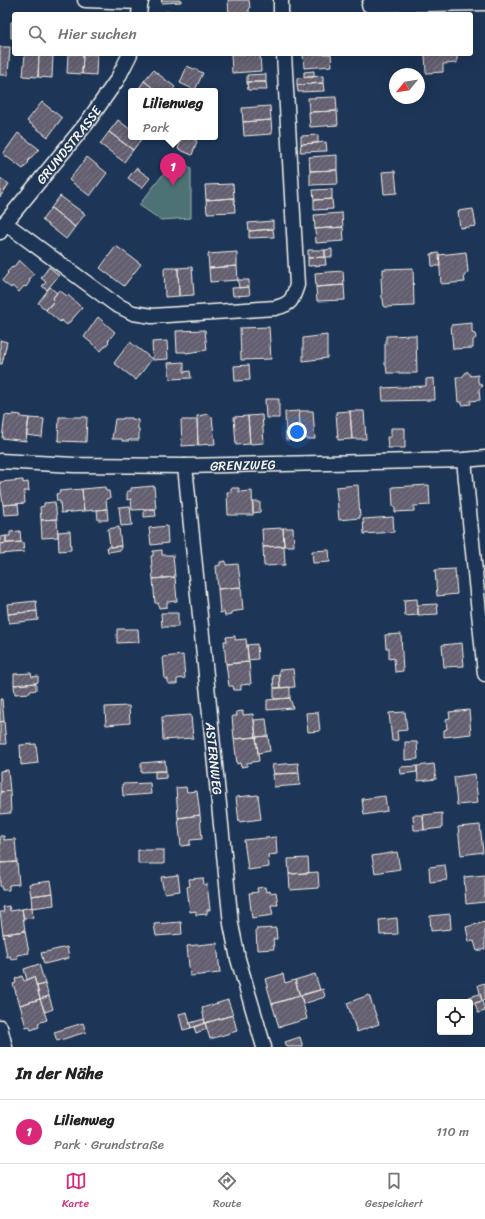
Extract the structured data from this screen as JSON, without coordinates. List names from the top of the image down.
{
  "streets": {
    "street": ["GRUNDSTRASSE", "GRENZWEG", "ASTERNWEG"]
  },
  "crossings": [
    ["GRENZWEG", "ASTERNWEG"]
  ],
  "north": "bottom left",
  "page": {
    "search": "Hier suchen",
    "popup": ["Lilienweg", "Park"],
    "pins": "1",
    "heading": "In der Nähe",
    "list": [
      {
        "mark": "1",
        "name": "Lilienweg",
        "note": "Park · Grundstraße",
        "value": "110 m"
      }
    ],
    "nav": ["Karte", "Route", "Gespeichert"]
  }
}
